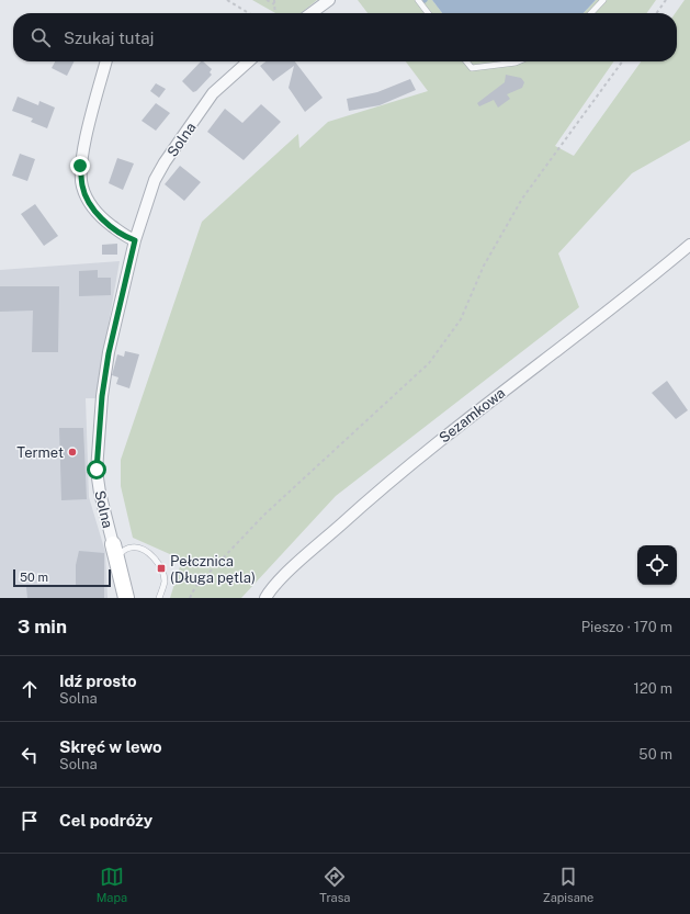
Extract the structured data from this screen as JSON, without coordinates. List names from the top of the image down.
{
  "streets": {
    "street": ["Solna", "Sezamkowa"]
  },
  "places": {
    "other": ["Termet"],
    "transit": ["Pełcznica (Długa pętla)"]
  },
  "scale_bar": "50 m",
  "page": {
    "search": "Szukaj tutaj",
    "scale": "50 m",
    "heading": ["3 min", "Pieszo · 170 m"],
    "list": [
      ["Idź prosto", "Solna", "120 m"],
      ["Skręć w lewo", "Solna", "50 m"],
      "Cel podróży"
    ],
    "nav": ["Mapa", "Trasa", "Zapisane"]
  }
}
